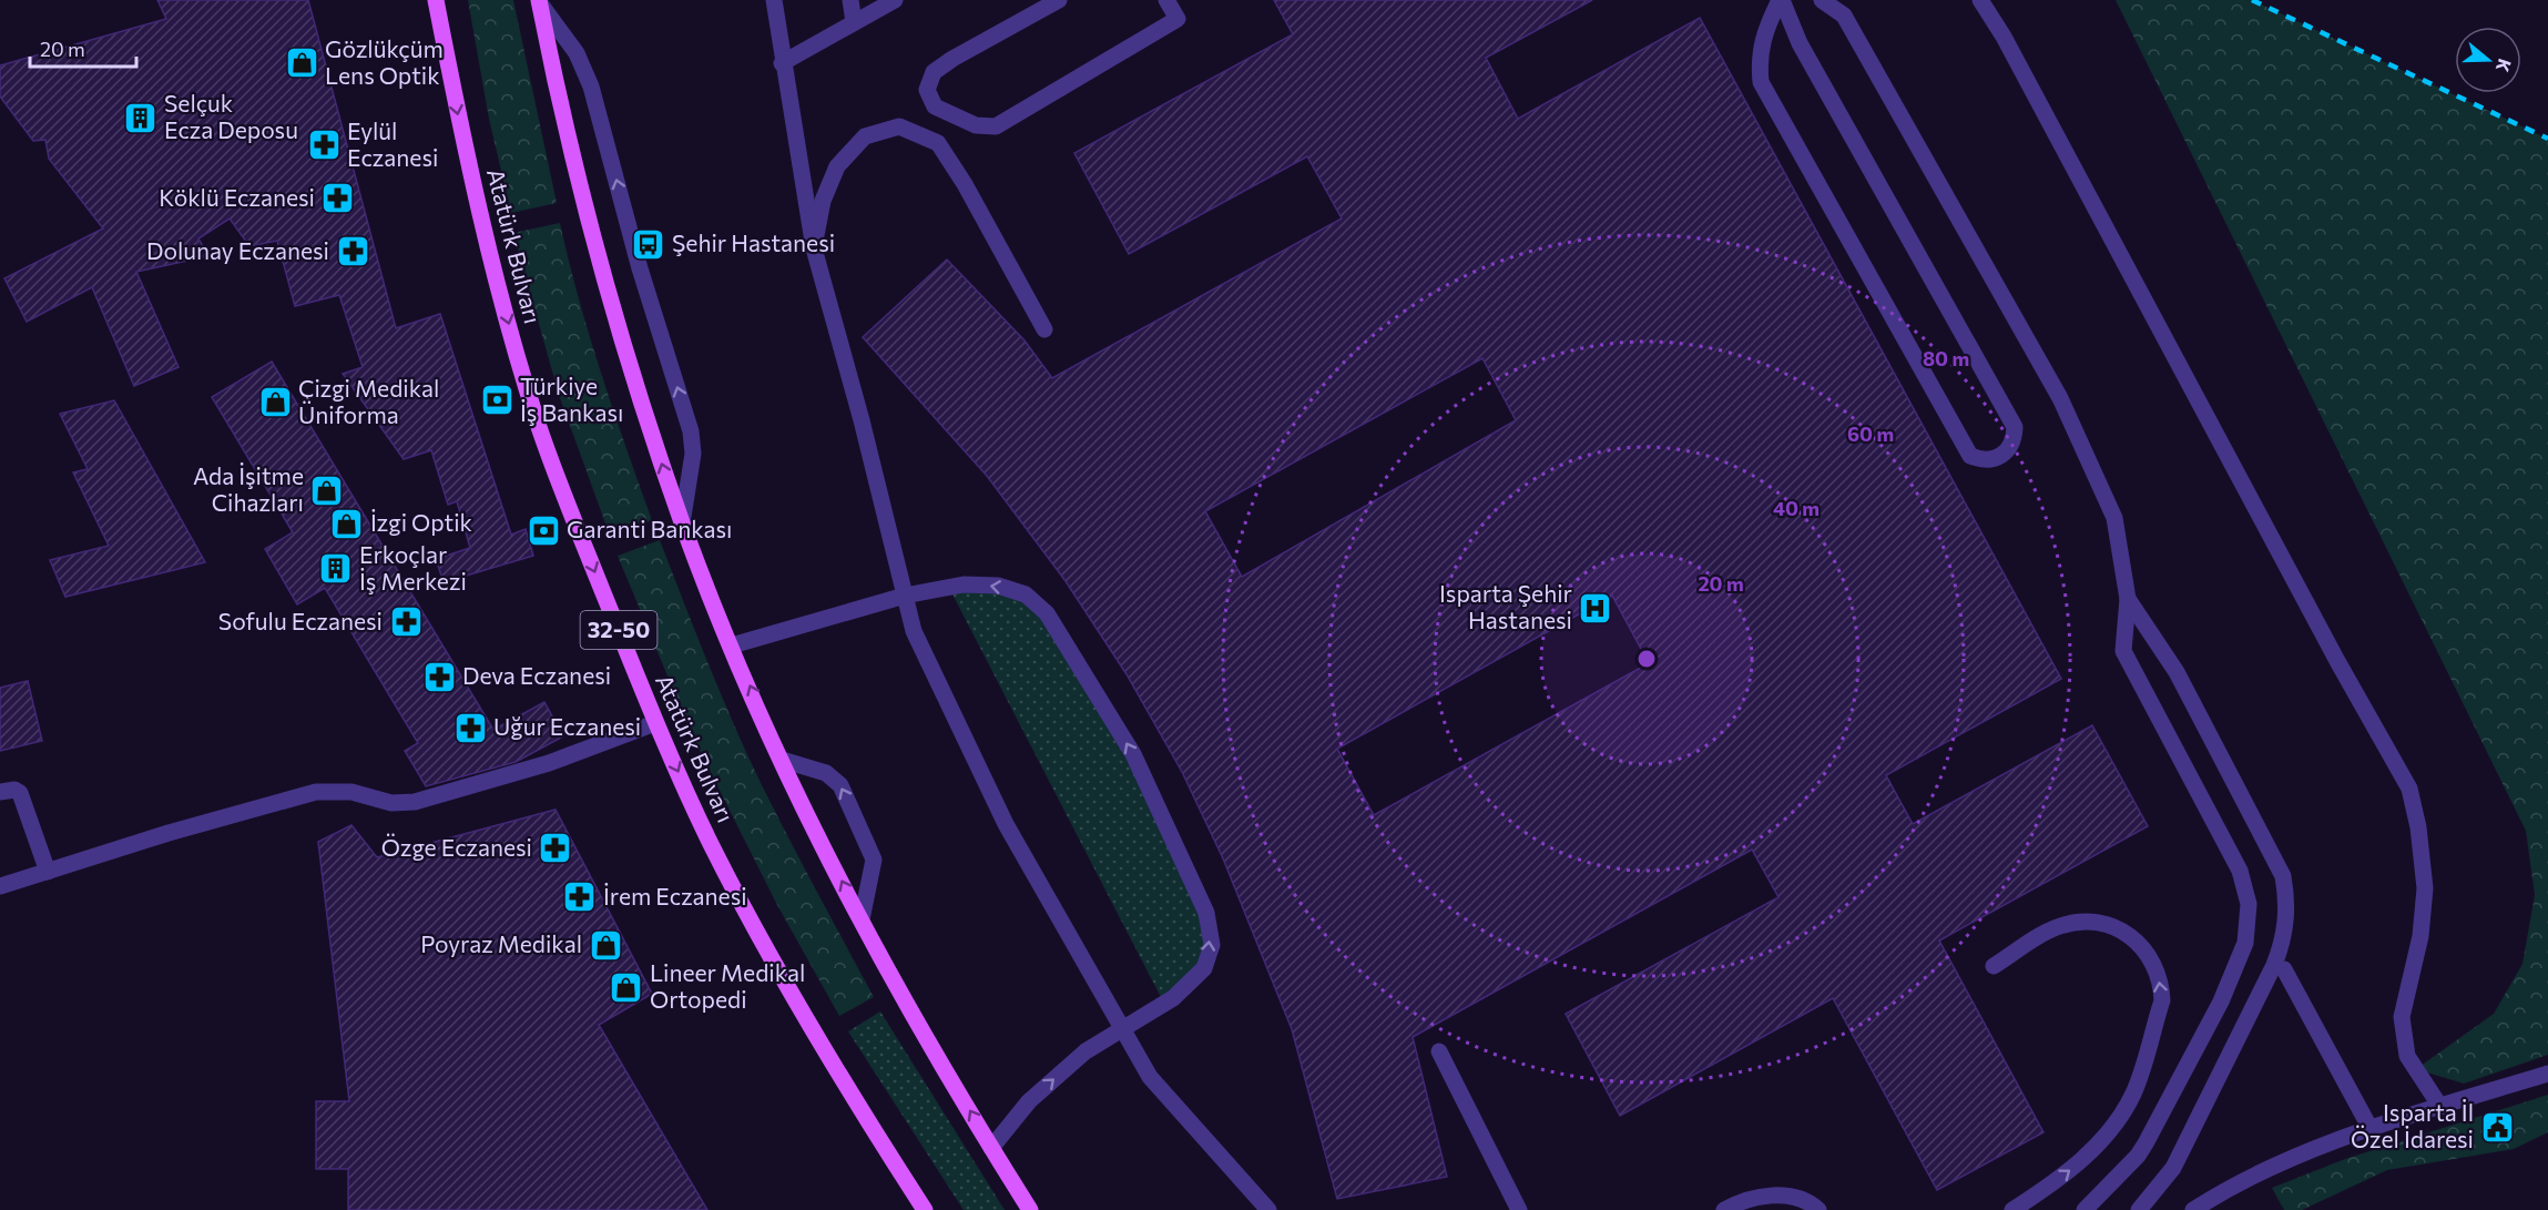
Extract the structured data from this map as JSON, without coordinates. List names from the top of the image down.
{
  "streets": {
    "main road": ["Atatürk Bulvarı", "32-50"]
  },
  "places": {
    "shop": [
      "Gözlükçüm Lens Optik",
      "Çizgi Medikal Üniforma",
      "Ada İşitme Cihazları",
      "İzgi Optik",
      "Poyraz Medikal",
      "Lineer Medikal Ortopedi"
    ],
    "building": ["Selçuk Ecza Deposu", "Erkoçlar İş Merkezi"],
    "pharmacy": [
      "Eylül Eczanesi",
      "Köklü Eczanesi",
      "Dolunay Eczanesi",
      "Sofulu Eczanesi",
      "Deva Eczanesi",
      "Uğur Eczanesi",
      "Özge Eczanesi",
      "İrem Eczanesi"
    ],
    "bus stop": ["Şehir Hastanesi"],
    "bank": ["Türkiye İş Bankası", "Garanti Bankası"],
    "hospital": ["Isparta Şehir Hastanesi"],
    "public building": ["Isparta İl Özel İdaresi"]
  },
  "scale_bar": "20 m",
  "north": "right",
  "rings": [
    "80 m",
    "60 m",
    "40 m",
    "20 m"
  ]
}
